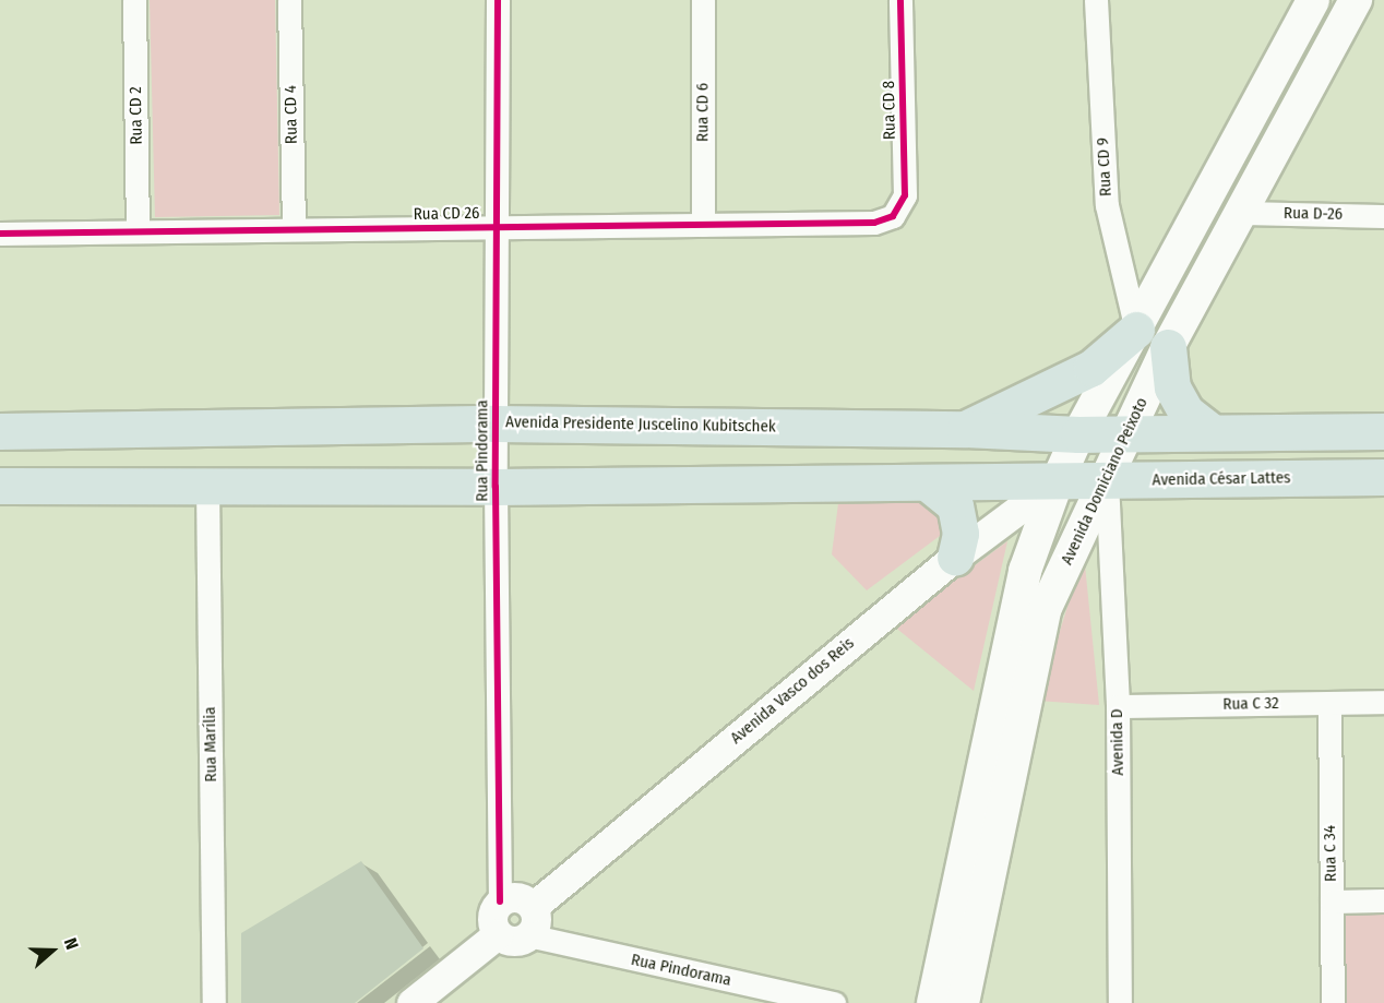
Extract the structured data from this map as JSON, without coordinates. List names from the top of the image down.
{
  "streets": {
    "main road": ["Avenida Presidente Juscelino Kubitschek", "Avenida César Lattes", "Avenida Domiciano Peixoto"],
    "street": [
      "Rua CD 8",
      "Rua CD 6",
      "Rua CD 4",
      "Rua CD 2",
      "Rua CD 9",
      "Rua CD 26",
      "Rua D-26",
      "Rua Pindorama",
      "Avenida Vasco dos Reis",
      "Rua C 32",
      "Avenida D",
      "Rua Marília",
      "Rua C 34"
    ]
  },
  "crossings": [
    ["Rua CD 8", "Rua CD 26"],
    ["Rua CD 6", "Rua CD 26"],
    ["Rua CD 4", "Rua CD 26"],
    ["Rua CD 2", "Rua CD 26"],
    ["Rua CD 26", "Rua Pindorama"],
    ["Rua D-26", "Avenida Domiciano Peixoto"],
    ["Avenida Presidente Juscelino Kubitschek", "Rua Pindorama"],
    ["Avenida Presidente Juscelino Kubitschek", "Avenida Domiciano Peixoto"],
    ["Rua Pindorama", "Avenida Vasco dos Reis"],
    ["Avenida César Lattes", "Avenida Domiciano Peixoto"],
    ["Avenida César Lattes", "Avenida Vasco dos Reis"],
    ["Avenida César Lattes", "Avenida D"],
    ["Avenida Domiciano Peixoto", "Avenida D"],
    ["Rua C 32", "Avenida D"],
    ["Rua C 32", "Rua C 34"]
  ],
  "north": "right"
}
